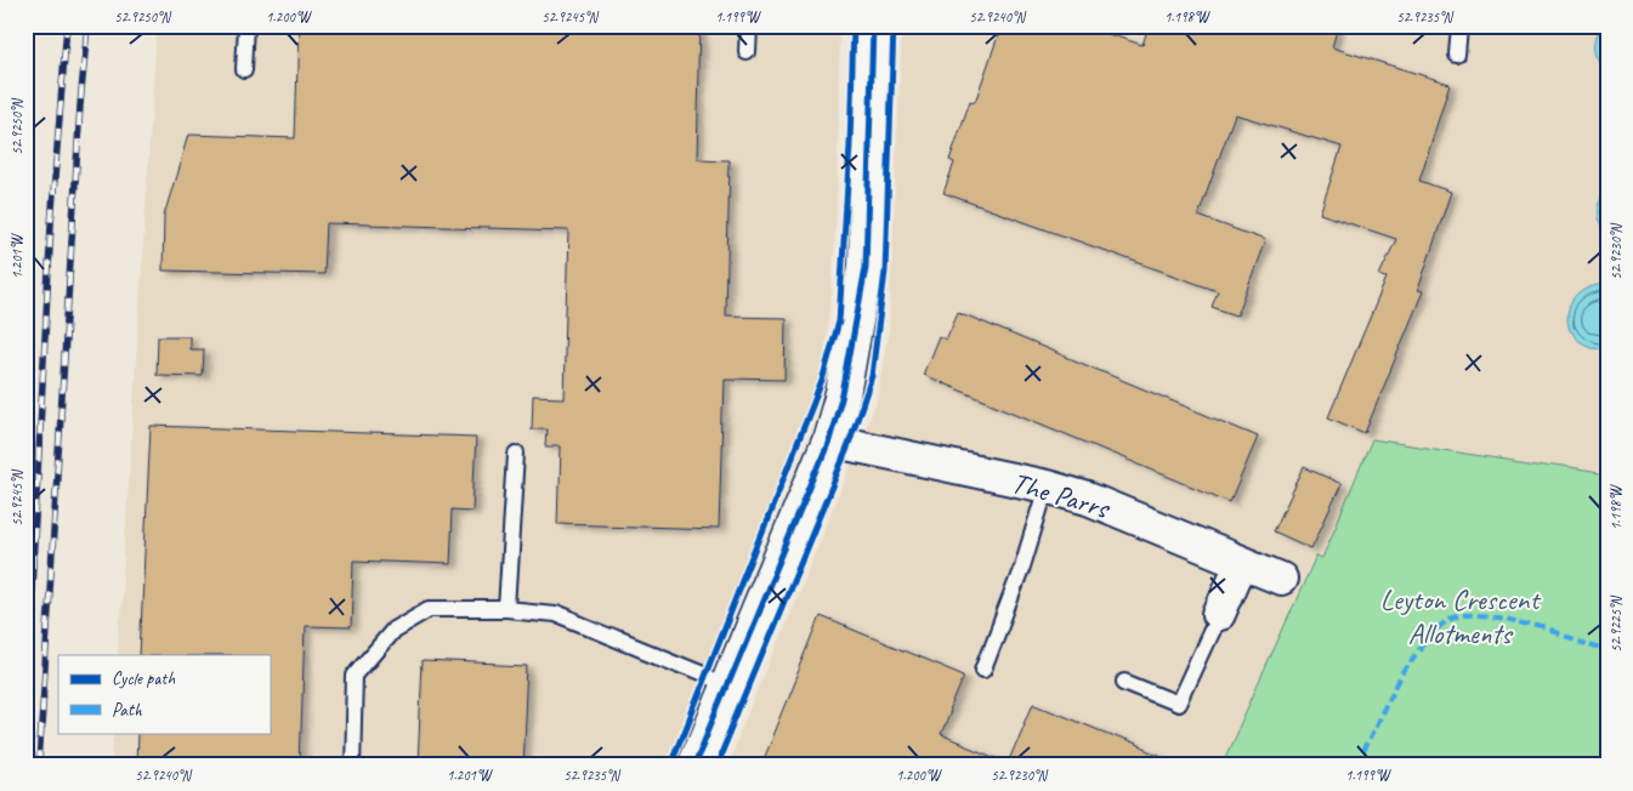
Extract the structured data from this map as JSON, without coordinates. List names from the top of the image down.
{
  "streets": {
    "street": ["The Parrs"]
  },
  "parks": ["Leyton Crescent Allotments"],
  "legend": ["Cycle path", "Path"],
  "coordinates": [
    "52.9250°N",
    "1.200°W",
    "52.9245°N",
    "1.199°W",
    "52.9240°N",
    "1.198°W",
    "52.9235°N",
    "52.9230°N",
    "1.201°W",
    "52.9225°N"
  ]
}
